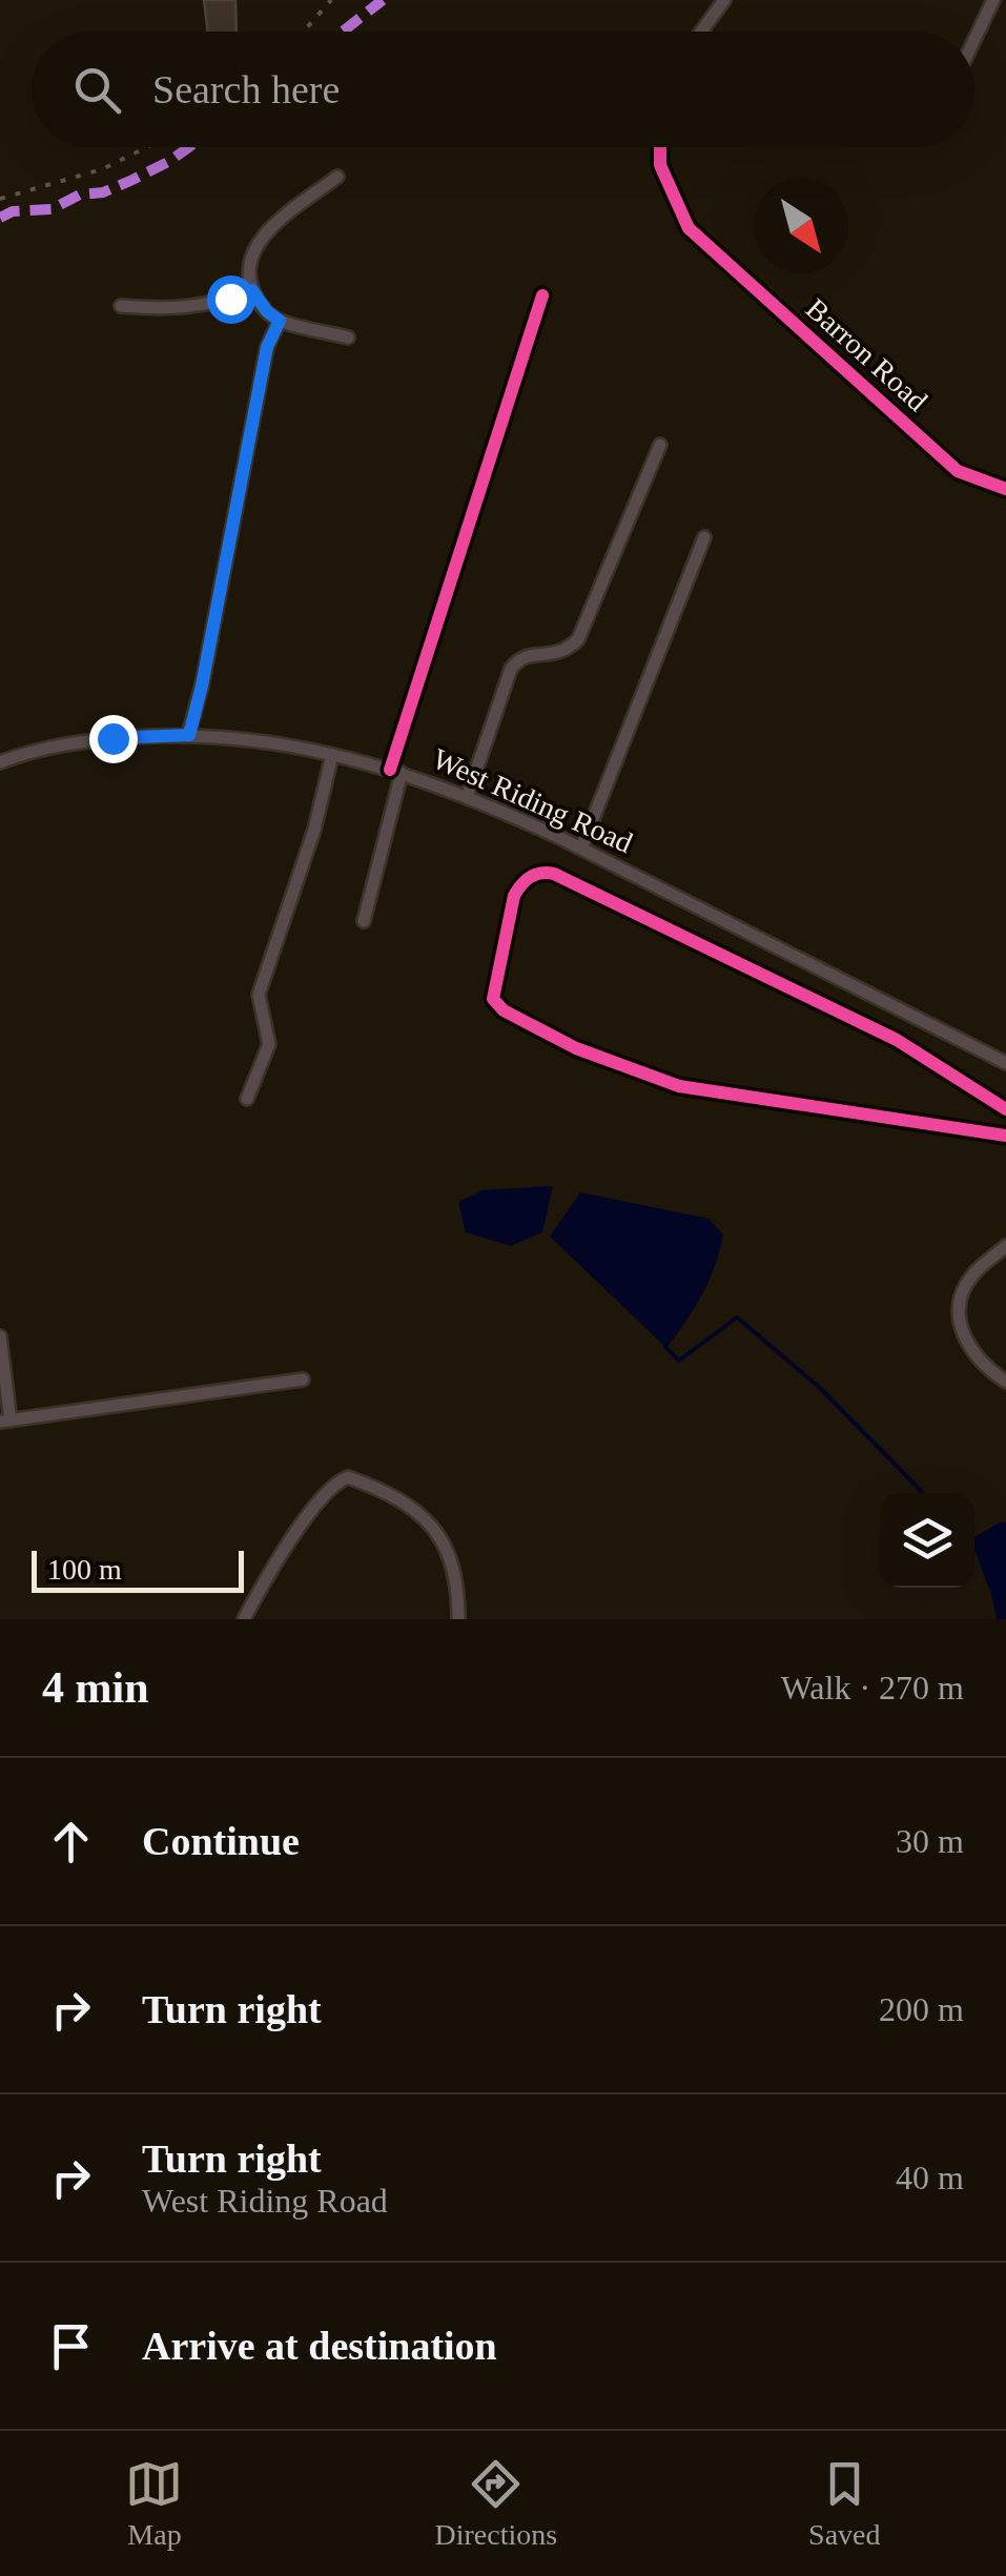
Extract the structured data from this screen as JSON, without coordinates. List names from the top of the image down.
{
  "streets": {
    "street": ["Barron Road", "West Riding Road"]
  },
  "scale_bar": "100 m",
  "north": "bottom right",
  "page": {
    "search": "Search here",
    "scale": "100 m",
    "heading": ["4 min", "Walk · 270 m"],
    "list": [
      ["Continue", "30 m"],
      ["Turn right", "200 m"],
      ["Turn right", "West Riding Road", "40 m"],
      "Arrive at destination"
    ],
    "nav": ["Map", "Directions", "Saved"]
  }
}
